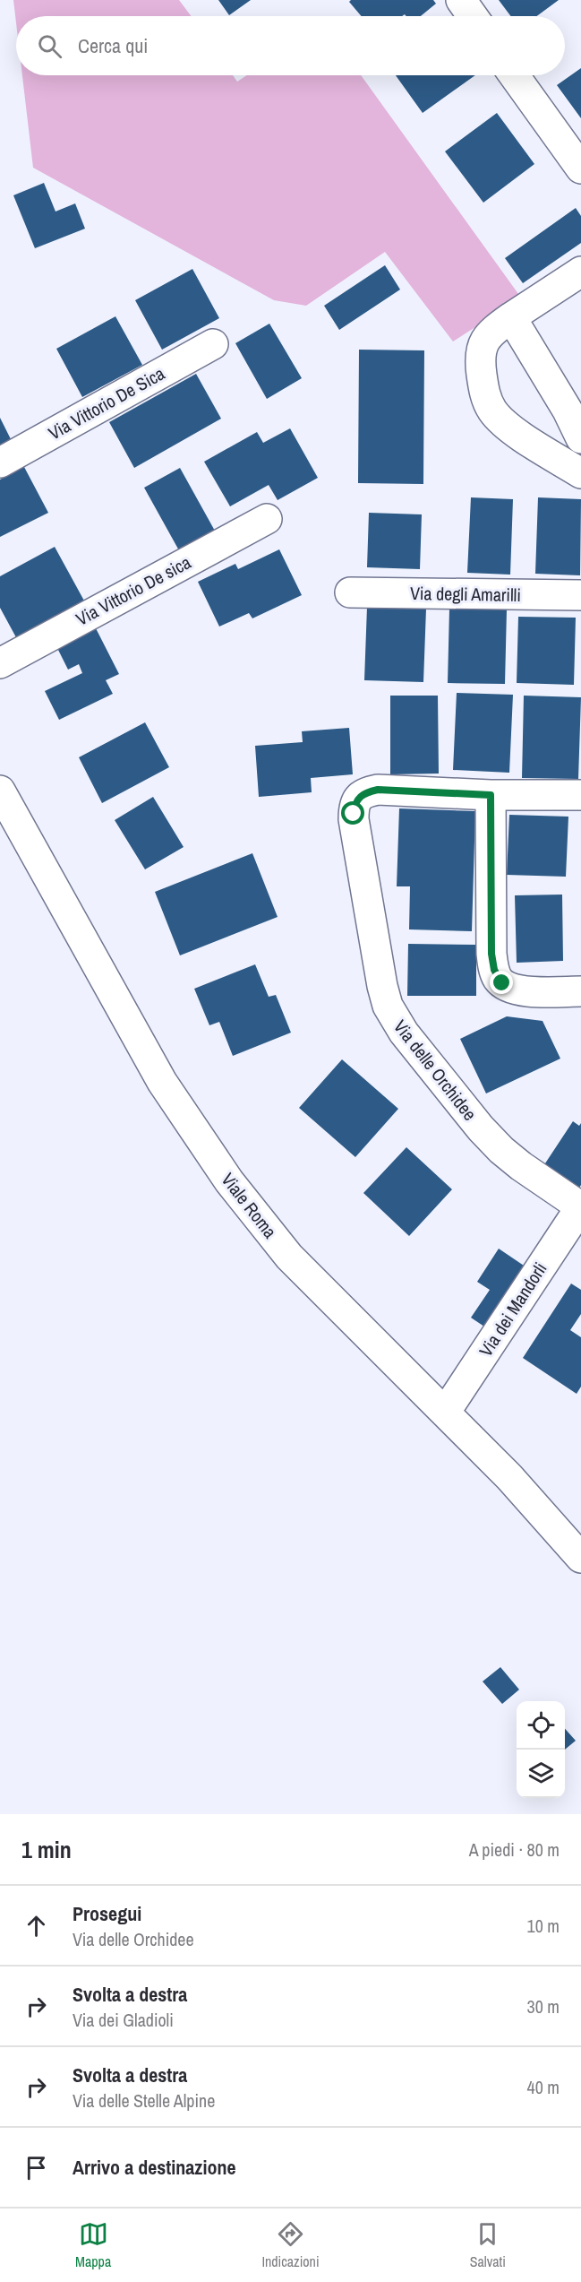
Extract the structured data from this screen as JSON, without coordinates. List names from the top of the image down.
{
  "streets": {
    "street": [
      "Via Vittorio De Sica",
      "Via Vittorio De sica",
      "Via degli Amarilli",
      "Via delle Orchidee",
      "Viale Roma",
      "Via dei Mandorli"
    ]
  },
  "crossings": [
    ["Via delle Orchidee", "Via dei Mandorli"],
    ["Viale Roma", "Via dei Mandorli"]
  ],
  "page": {
    "search": "Cerca qui",
    "heading": ["1 min", "A piedi · 80 m"],
    "list": [
      ["Prosegui", "Via delle Orchidee", "10 m"],
      ["Svolta a destra", "Via dei Gladioli", "30 m"],
      ["Svolta a destra", "Via delle Stelle Alpine", "40 m"],
      "Arrivo a destinazione"
    ],
    "nav": ["Mappa", "Indicazioni", "Salvati"]
  }
}
